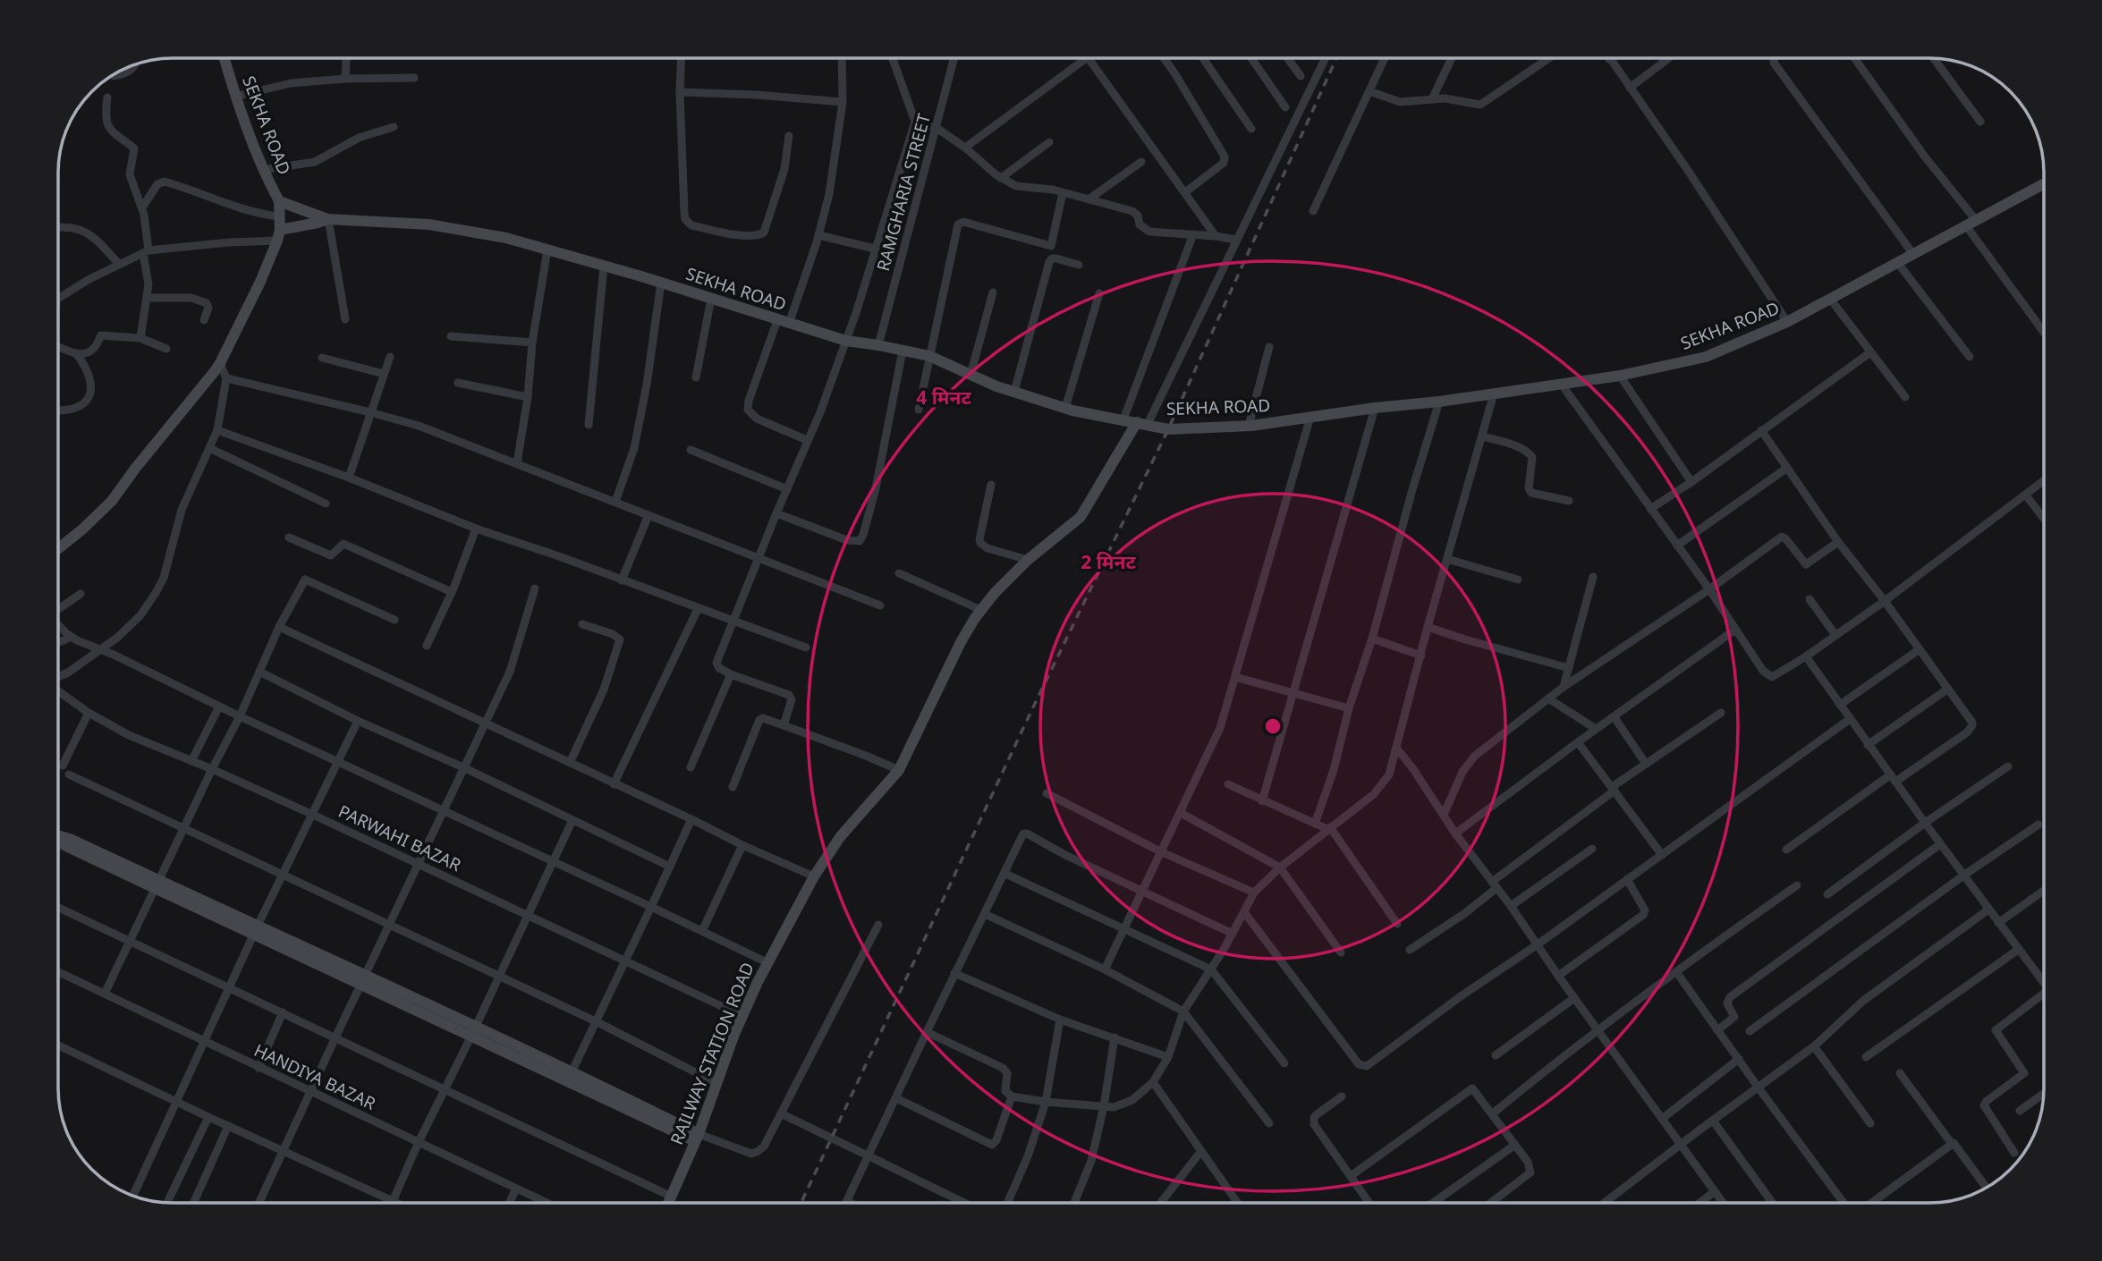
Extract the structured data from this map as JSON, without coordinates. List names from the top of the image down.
{
  "streets": {
    "street": [
      "SEKHA ROAD",
      "RAMGHARIA STREET",
      "PARWAHI BAZAR",
      "RAILWAY STATION ROAD",
      "HANDIYA BAZAR"
    ]
  },
  "crossings": [
    ["SEKHA ROAD", "RAMGHARIA STREET"],
    ["SEKHA ROAD", "RAILWAY STATION ROAD"],
    ["PARWAHI BAZAR", "RAILWAY STATION ROAD"]
  ],
  "rings": ["4 मिनट", "2 मिनट"]
}
